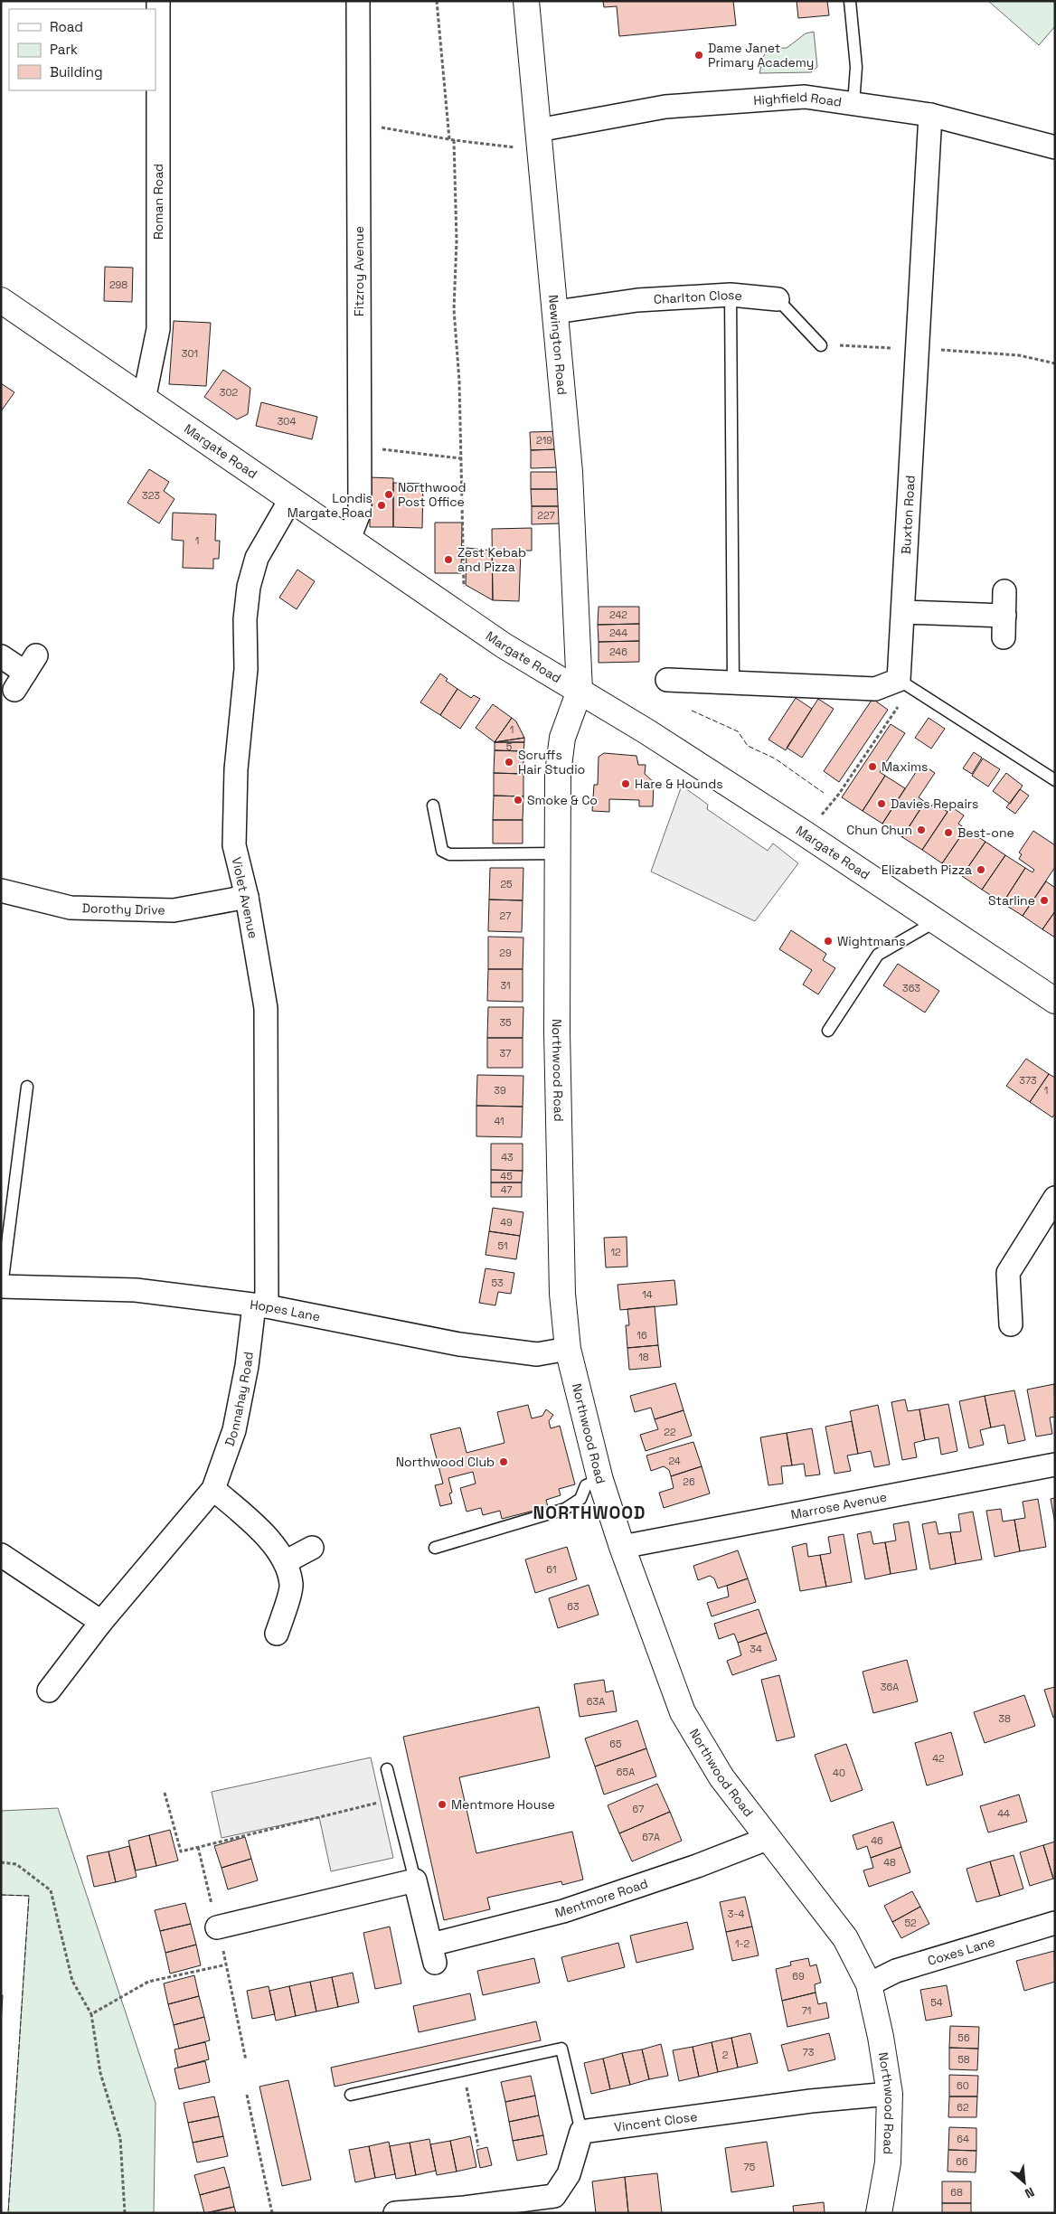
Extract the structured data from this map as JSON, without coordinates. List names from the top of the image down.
{
  "streets": {
    "main road": ["Newington Road", "Margate Road", "Northwood Road"],
    "street": [
      "Highfield Road",
      "Roman Road",
      "Fitzroy Avenue",
      "Charlton Close",
      "Buxton Road",
      "Violet Avenue",
      "Dorothy Drive",
      "Hopes Lane",
      "Donnahay Road",
      "Marrose Avenue",
      "Mentmore Road",
      "Coxes Lane",
      "Vincent Close"
    ]
  },
  "crossings": [
    ["Highfield Road", "Newington Road"],
    ["Highfield Road", "Buxton Road"],
    ["Roman Road", "Margate Road"],
    ["Fitzroy Avenue", "Margate Road"],
    ["Charlton Close", "Newington Road"],
    ["Newington Road", "Margate Road"],
    ["Newington Road", "Northwood Road"],
    ["Margate Road", "Violet Avenue"],
    ["Margate Road", "Northwood Road"],
    ["Violet Avenue", "Dorothy Drive"],
    ["Violet Avenue", "Hopes Lane"],
    ["Violet Avenue", "Donnahay Road"],
    ["Northwood Road", "Hopes Lane"],
    ["Northwood Road", "Marrose Avenue"],
    ["Northwood Road", "Mentmore Road"],
    ["Northwood Road", "Coxes Lane"],
    ["Northwood Road", "Vincent Close"],
    ["Hopes Lane", "Donnahay Road"]
  ],
  "districts": ["NORTHWOOD"],
  "places": [
    "Dame Janet Primary Academy",
    "Northwood Post Office",
    "Londis Margate Road",
    "Zest Kebab and Pizza",
    "Scruffs Hair Studio",
    "Maxims",
    "Hare & Hounds",
    "Smoke & Co",
    "Davies Repairs",
    "Chun Chun",
    "Best-one",
    "Elizabeth Pizza",
    "Starline",
    "Wightmans",
    "Northwood Club",
    "Mentmore House"
  ],
  "house_numbers": [
    "298",
    "301",
    "302",
    "304",
    "219",
    "323",
    "227",
    "1",
    "242",
    "244",
    "246",
    "1",
    "5",
    "25",
    "27",
    "29",
    "31",
    "363",
    "35",
    "37",
    "373",
    "39",
    "1",
    "41",
    "43",
    "45",
    "47",
    "49",
    "51",
    "12",
    "53",
    "14",
    "16",
    "18",
    "22",
    "24",
    "26",
    "61",
    "63",
    "34",
    "36A",
    "63A",
    "38",
    "65",
    "42",
    "65A",
    "40",
    "67",
    "44",
    "67A",
    "46",
    "48",
    "3-4",
    "52",
    "1-2",
    "69",
    "54",
    "71",
    "56",
    "73",
    "2",
    "58",
    "60",
    "62",
    "64",
    "66",
    "75",
    "68"
  ],
  "legend": ["Road", "Park", "Building"],
  "north": "bottom right"
}
